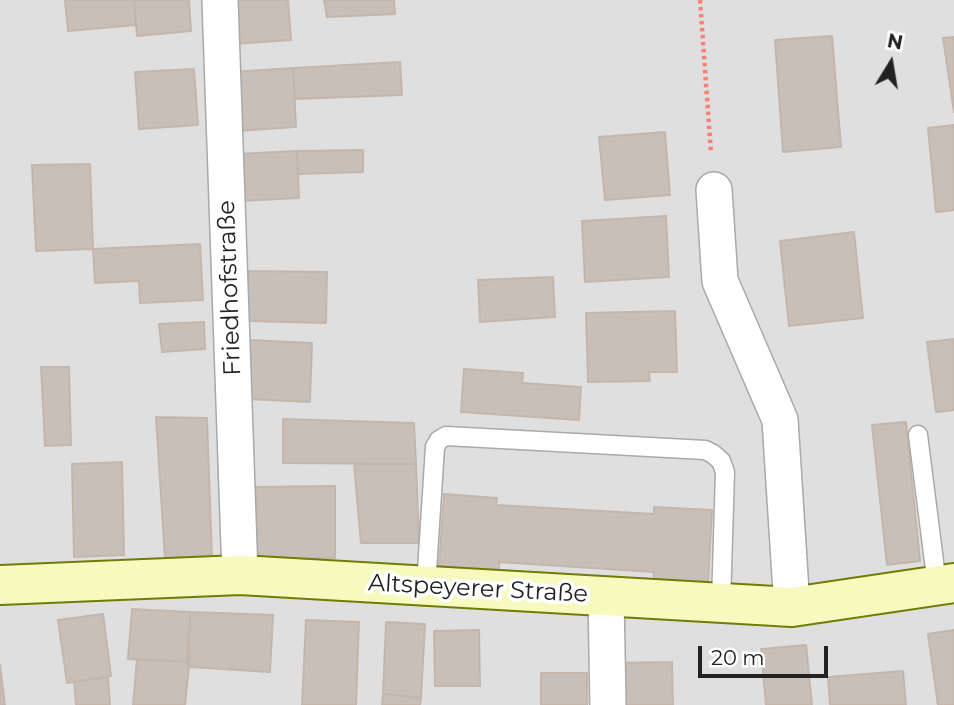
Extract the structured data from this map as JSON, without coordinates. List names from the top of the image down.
{
  "streets": {
    "main road": ["Altspeyerer Straße"],
    "street": ["Friedhofstraße"]
  },
  "crossings": [
    ["Friedhofstraße", "Altspeyerer Straße"]
  ],
  "scale_bar": "20 m",
  "north": "top"
}
